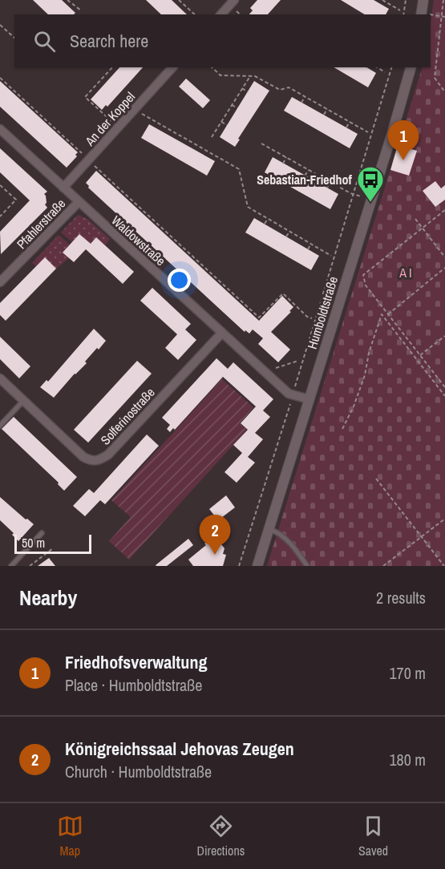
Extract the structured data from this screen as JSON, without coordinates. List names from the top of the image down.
{
  "streets": {
    "street": [
      "An der Koppel",
      "Pfahlerstraße",
      "Waldowstraße",
      "Humboldtstraße",
      "Solferinostraße"
    ]
  },
  "crossings": [
    ["An der Koppel", "Waldowstraße"],
    ["Pfahlerstraße", "Waldowstraße"],
    ["Waldowstraße", "Humboldtstraße"],
    ["Waldowstraße", "Solferinostraße"]
  ],
  "parks": ["A I"],
  "places": {
    "bus stop": ["Sebastian-Friedhof"]
  },
  "scale_bar": "50 m",
  "page": {
    "search": "Search here",
    "pins": ["1", "2"],
    "scale": "50 m",
    "heading": ["Nearby", "2 results"],
    "list": [
      {
        "mark": "1",
        "name": "Friedhofsverwaltung",
        "note": "Place · Humboldtstraße",
        "value": "170 m"
      },
      {
        "mark": "2",
        "name": "Königreichssaal Jehovas Zeugen",
        "note": "Church · Humboldtstraße",
        "value": "180 m"
      }
    ],
    "nav": ["Map", "Directions", "Saved"]
  }
}
